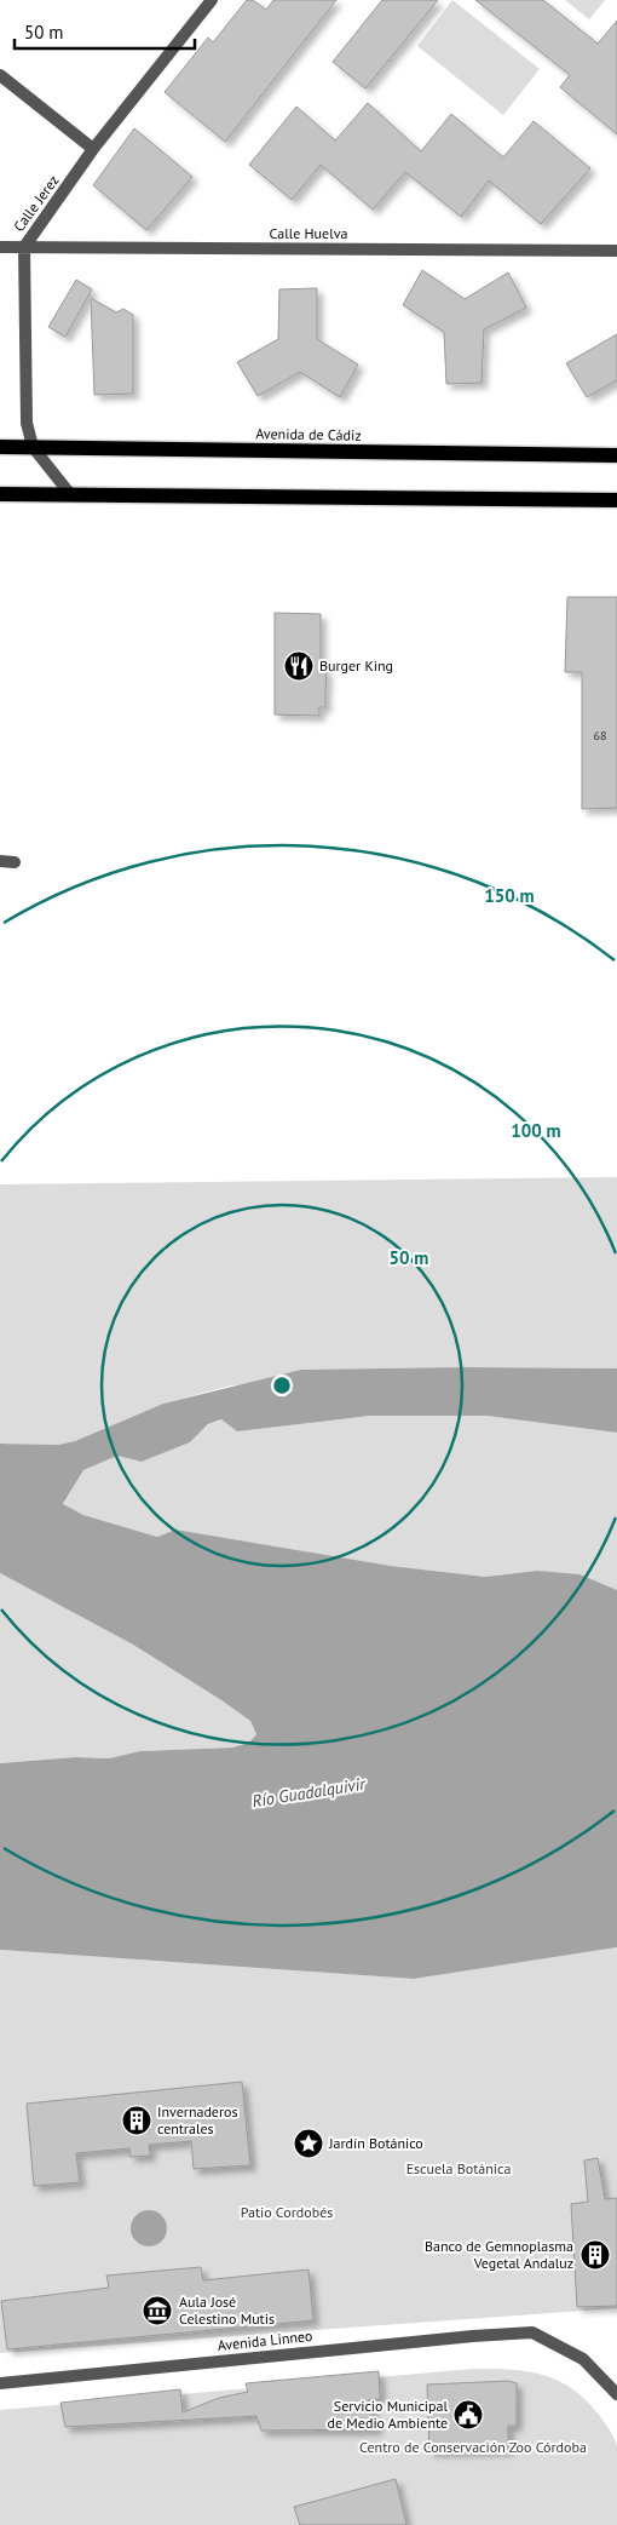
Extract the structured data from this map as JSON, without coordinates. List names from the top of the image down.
{
  "streets": {
    "main road": ["Avenida de Cádiz"],
    "street": ["Calle Jerez", "Calle Huelva", "Avenida Linneo"]
  },
  "crossings": [
    ["Calle Jerez", "Calle Huelva"],
    ["Calle Jerez", "Avenida de Cádiz"]
  ],
  "water": ["Río Guadalquivir"],
  "parks": ["Escuela Botánica", "Patio Cordobés", "Centro de Conservación Zoo Córdoba"],
  "places": {
    "restaurant": ["Burger King"],
    "building": ["Invernaderos centrales", "Banco de Gemnoplasma Vegetal Andaluz"],
    "place": ["Jardín Botánico"],
    "museum": ["Aula José Celestino Mutis"],
    "public building": ["Servicio Municipal de Medio Ambiente"]
  },
  "house_numbers": ["68"],
  "scale_bar": "50 m",
  "rings": ["150 m", "100 m", "50 m"]
}
